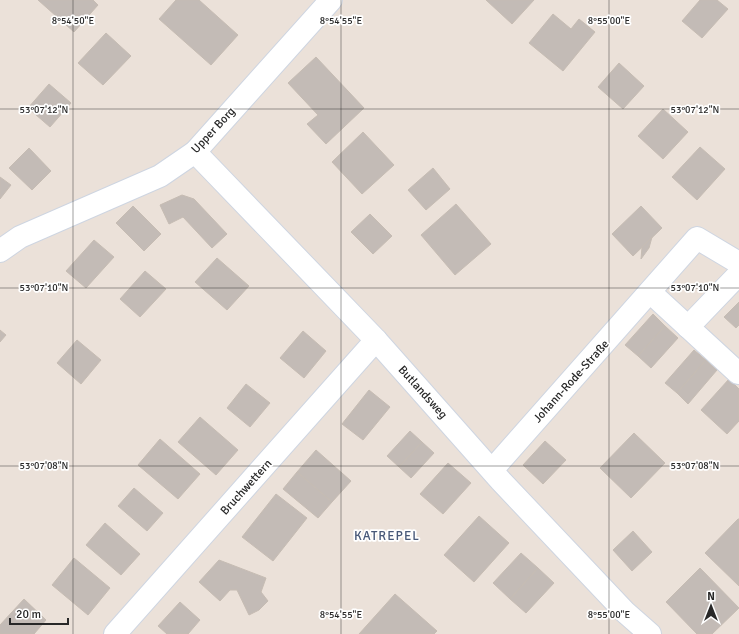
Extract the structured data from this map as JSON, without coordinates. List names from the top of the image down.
{
  "streets": {
    "street": [
      "Upper Borg",
      "Johann-Rode-Straße",
      "Butlandsweg",
      "Bruchwettern"
    ]
  },
  "crossings": [
    ["Upper Borg", "Butlandsweg"],
    ["Johann-Rode-Straße", "Butlandsweg"],
    ["Butlandsweg", "Bruchwettern"]
  ],
  "districts": ["KATREPEL"],
  "scale_bar": "20 m",
  "north": "top",
  "coordinates": [
    "8°54'50\"E",
    "8°54'55\"E",
    "8°55'00\"E",
    "53°07'12\"N",
    "53°07'10\"N",
    "53°07'08\"N"
  ]
}
